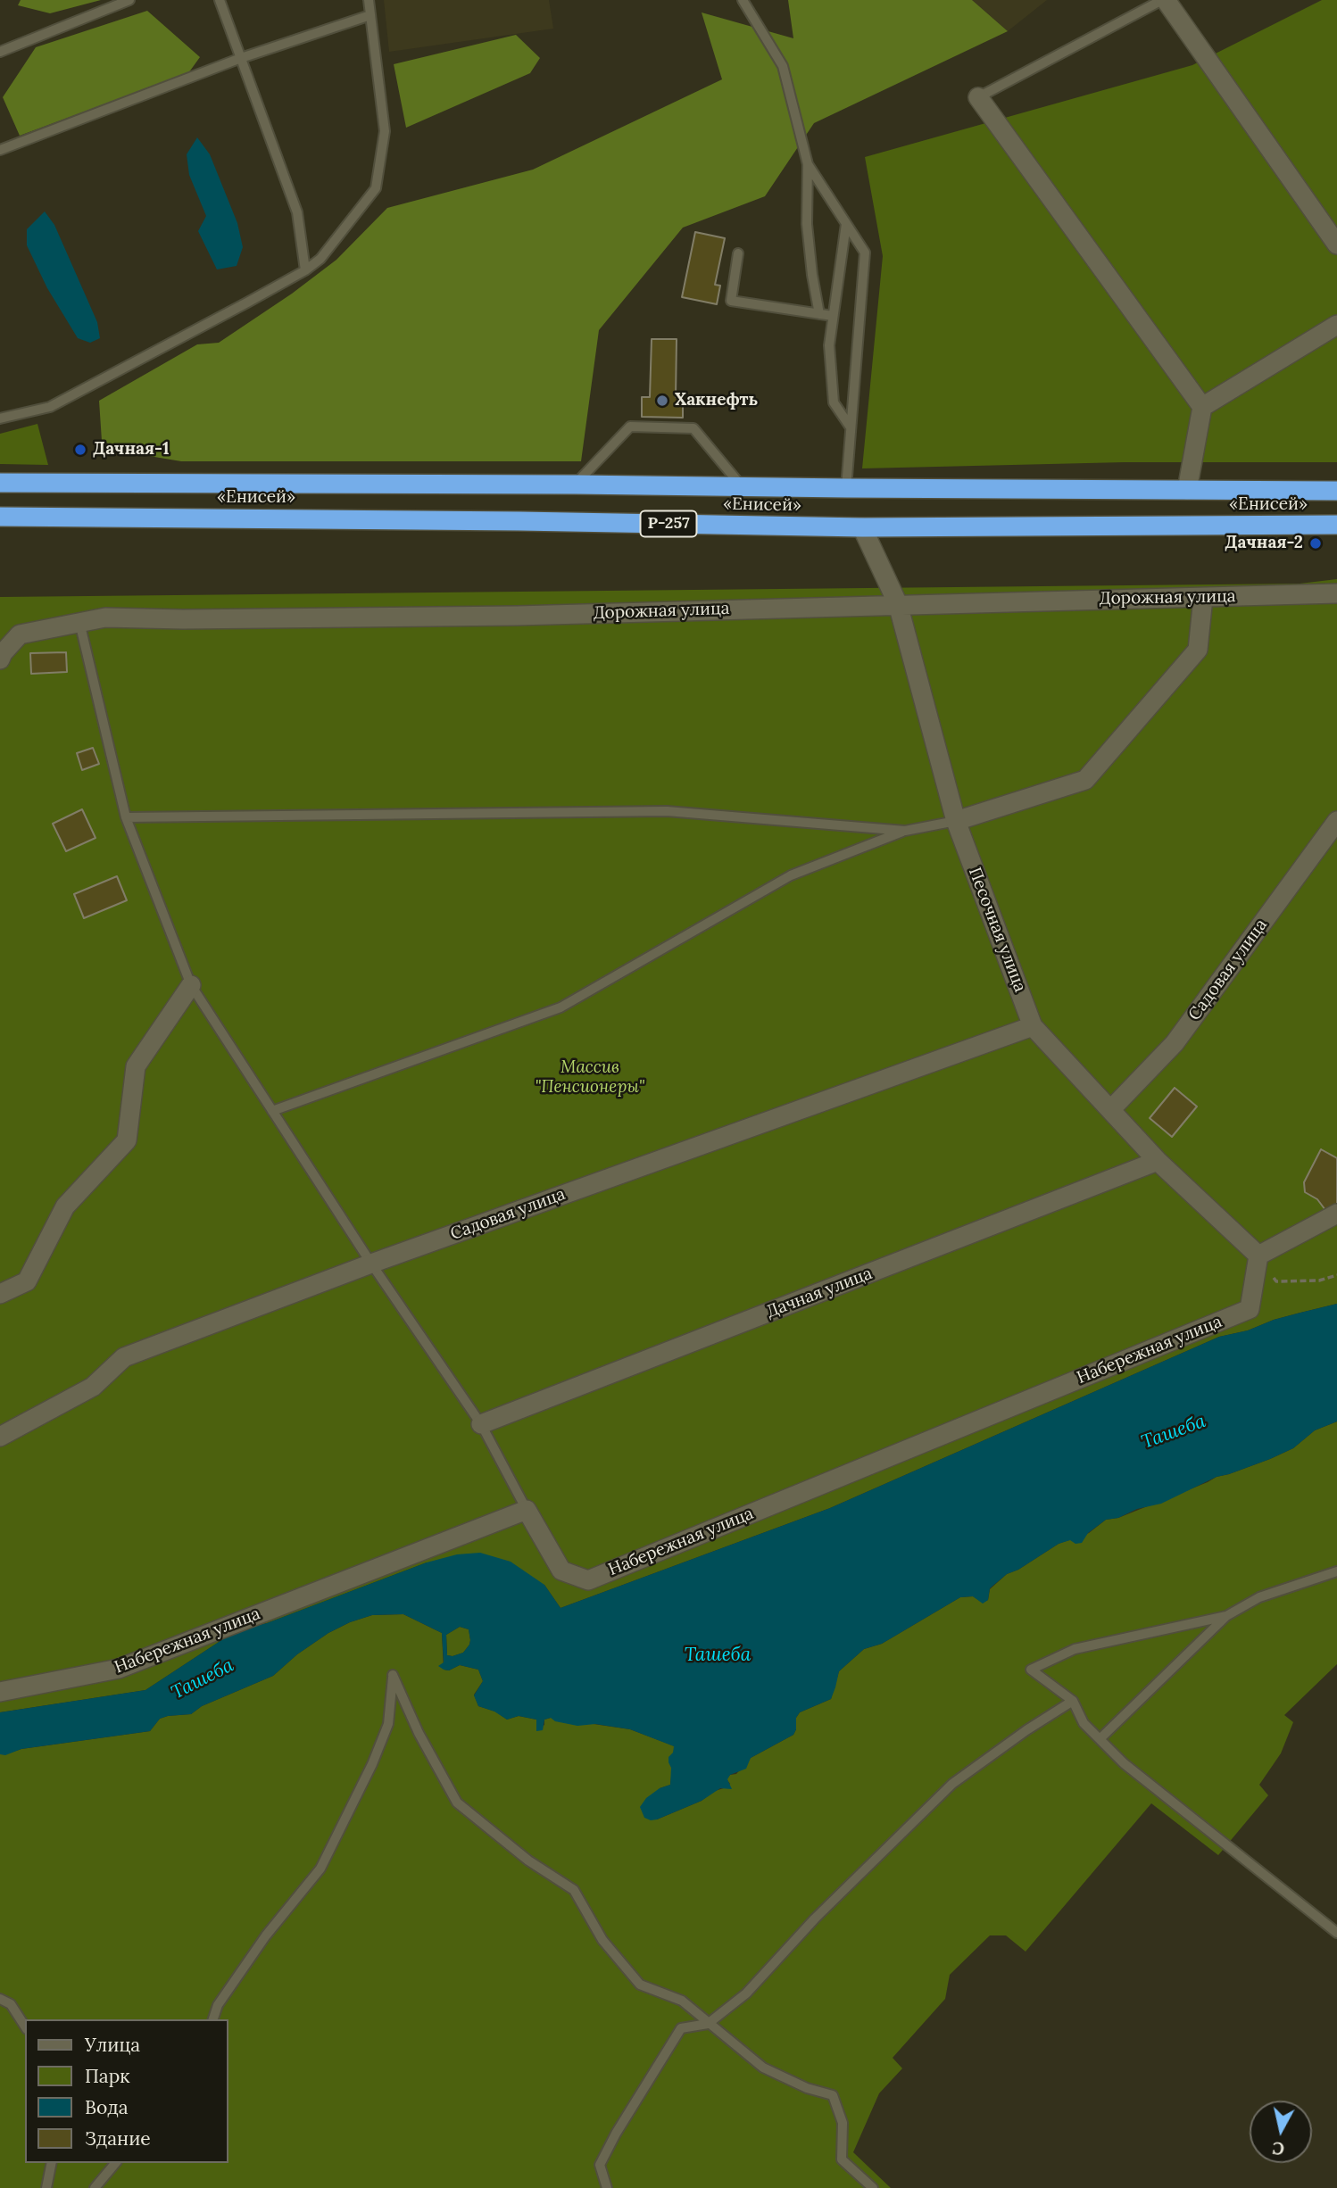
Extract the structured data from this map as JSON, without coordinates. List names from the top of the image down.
{
  "streets": {
    "highway": ["«Енисей»", "Р-257"],
    "street": [
      "Дорожная улица",
      "Песочная улица",
      "Садовая улица",
      "Дачная улица",
      "Набережная улица"
    ]
  },
  "crossings": [
    ["«Енисей»", "Песочная улица"],
    ["Дорожная улица", "Песочная улица"],
    ["Песочная улица", "Садовая улица"],
    ["Песочная улица", "Дачная улица"],
    ["Песочная улица", "Набережная улица"]
  ],
  "water": ["Ташеба"],
  "parks": ["Массив \"Пенсионеры\""],
  "places": ["Хакнефть", "Дачная-1", "Дачная-2"],
  "legend": [
    "Улица",
    "Парк",
    "Вода",
    "Здание"
  ],
  "north": "bottom"
}
